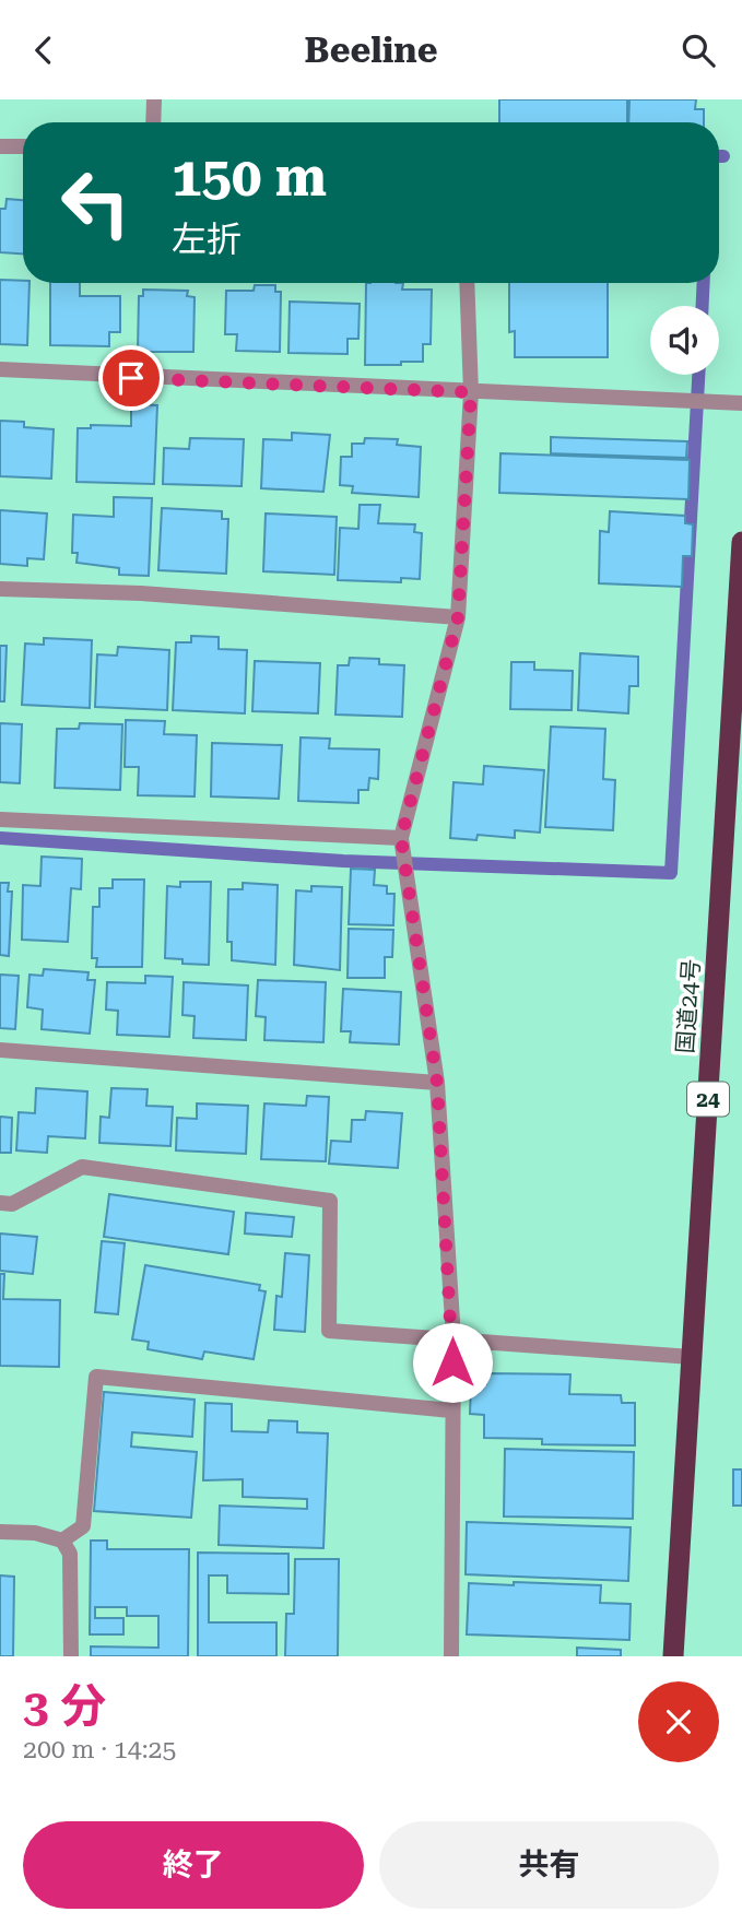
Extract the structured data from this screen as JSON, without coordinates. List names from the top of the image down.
{
  "streets": {
    "highway": ["国道24号", "24"]
  },
  "page": {
    "header": "Beeline",
    "turn": ["150 m", "左折"],
    "heading": ["3 分", "200 m · 14:25"],
    "buttons": ["終了", "共有"]
  }
}
